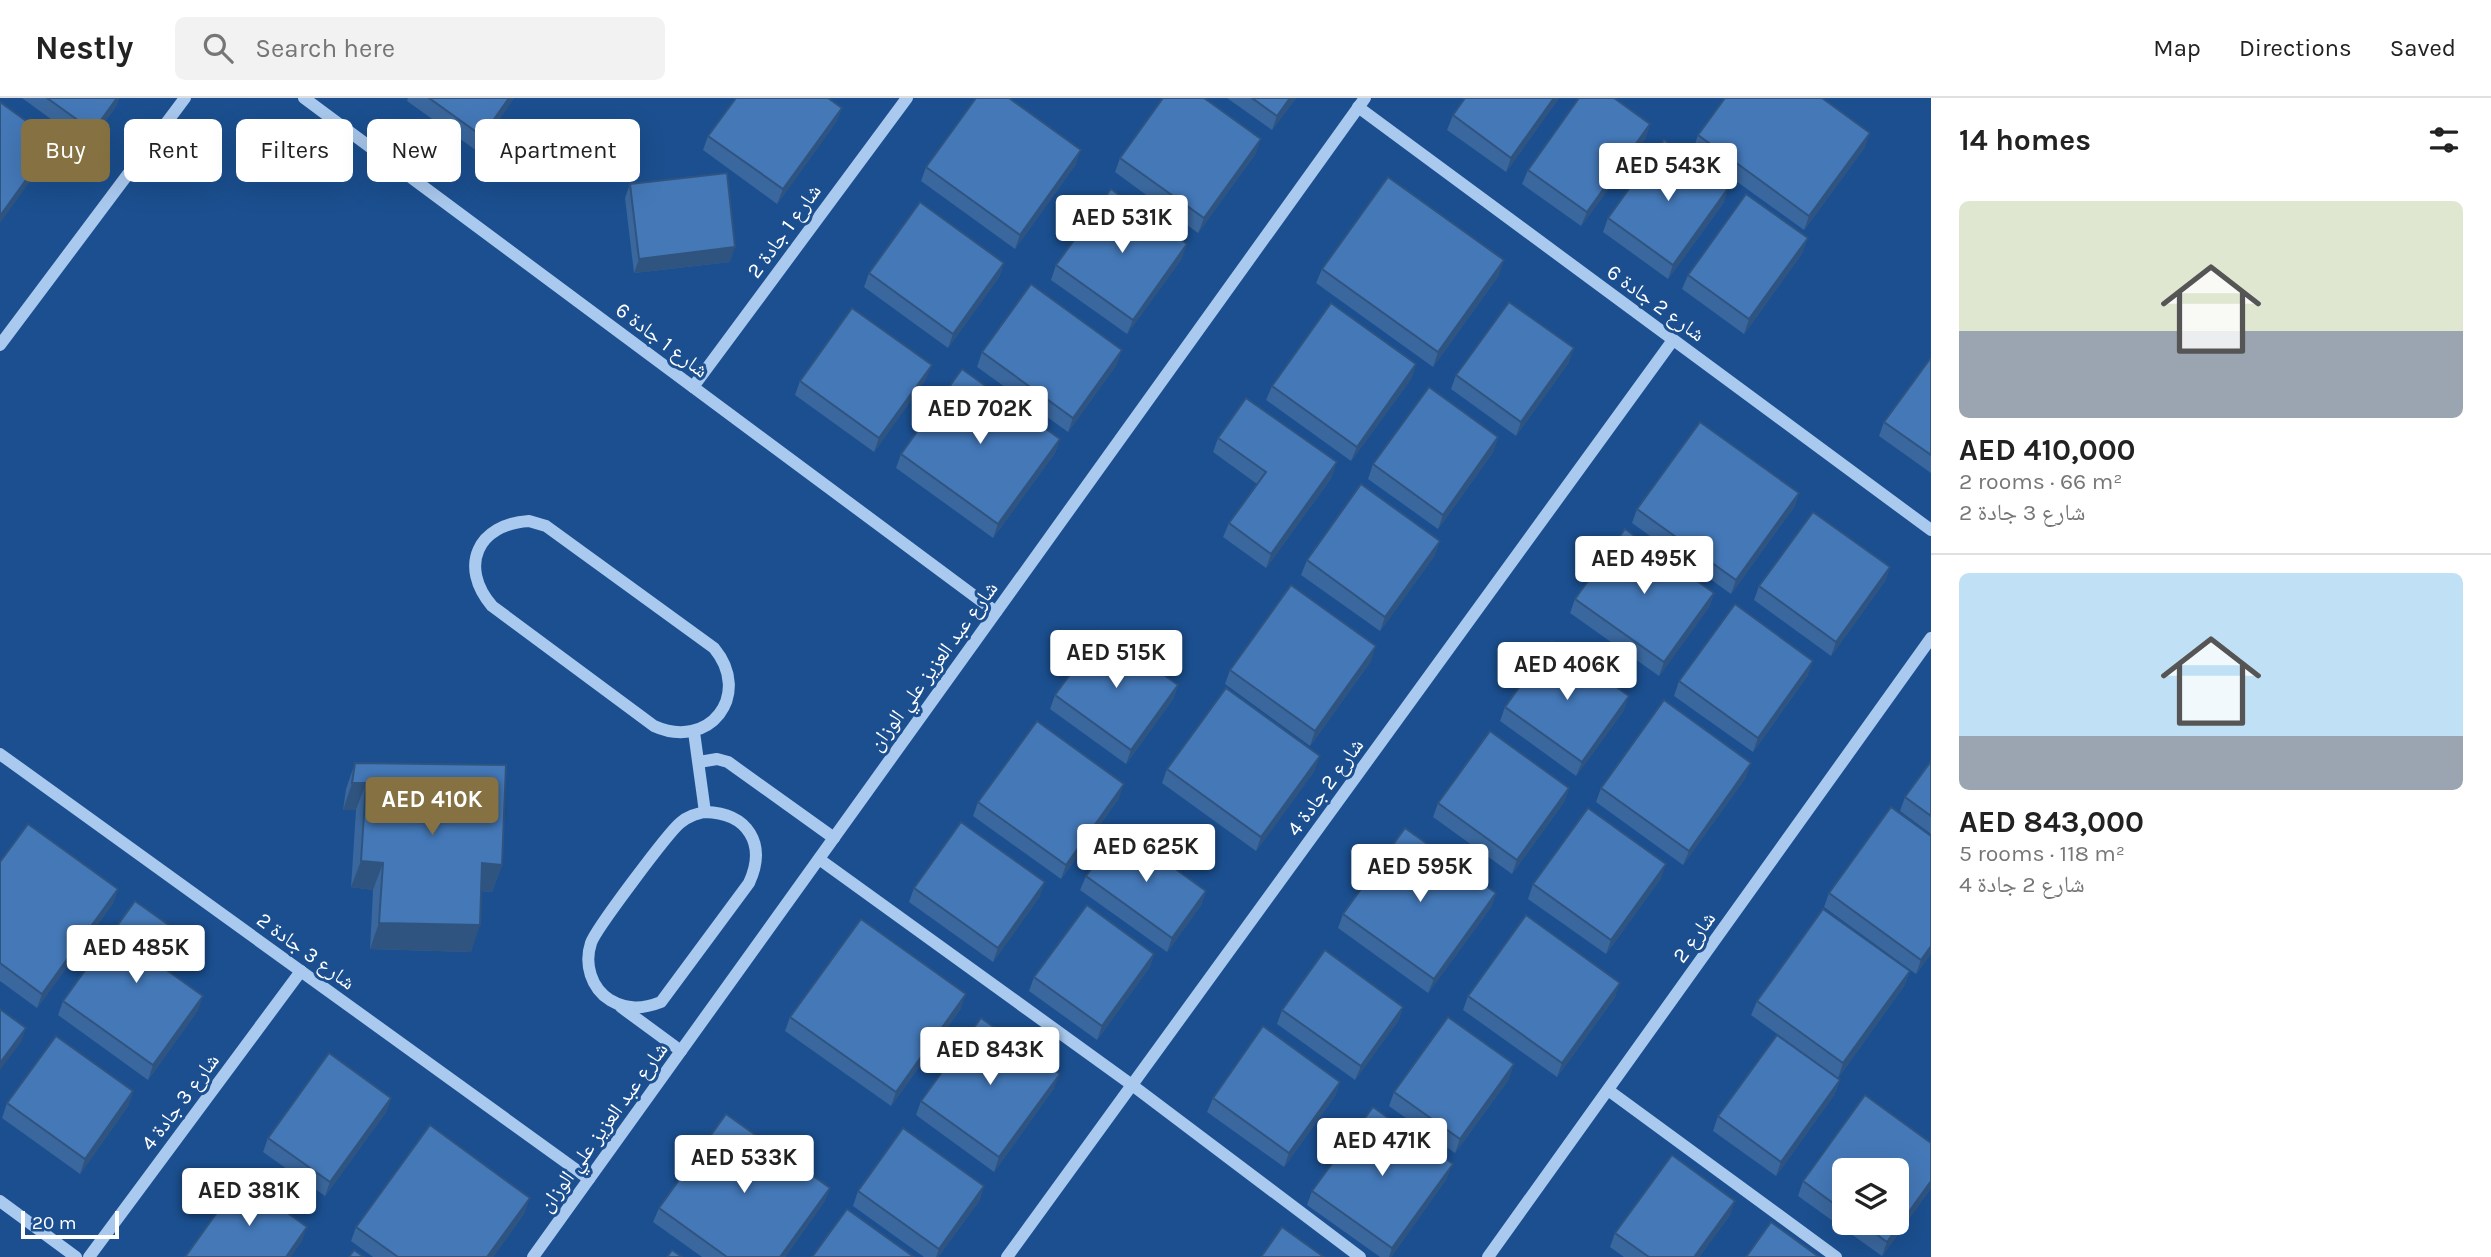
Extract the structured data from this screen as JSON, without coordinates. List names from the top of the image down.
{
  "streets": {
    "street": [
      "شارع 1 جادة 2",
      "شارع 2 جادة 6",
      "شارع 1 جادة 6",
      "شارع عبد العزيز علي الوزان",
      "شارع 2 جادة 4",
      "شارع 2",
      "شارع 3 جادة 2",
      "شارع 3 جادة 4"
    ]
  },
  "crossings": [
    ["شارع 1 جادة 2", "شارع 1 جادة 6"],
    ["شارع 2 جادة 6", "شارع عبد العزيز علي الوزان"],
    ["شارع 2 جادة 6", "شارع 2 جادة 4"],
    ["شارع 1 جادة 6", "شارع عبد العزيز علي الوزان"],
    ["شارع عبد العزيز علي الوزان", "شارع 3 جادة 2"],
    ["شارع 3 جادة 2", "شارع 3 جادة 4"]
  ],
  "scale_bar": "20 m",
  "page": {
    "header": "Nestly",
    "search": "Search here",
    "nav": ["Map", "Directions", "Saved"],
    "heading": "14 homes",
    "chip": [
      "Buy",
      "Rent",
      "Filters",
      "New",
      "Apartment"
    ],
    "price": [
      "AED 543K",
      "AED 531K",
      "AED 702K",
      "AED 495K",
      "AED 515K",
      "AED 406K",
      "AED 410K",
      "AED 625K",
      "AED 595K",
      "AED 485K",
      "AED 843K",
      "AED 471K",
      "AED 533K",
      "AED 381K"
    ],
    "list": [
      {
        "name": "AED 410,000",
        "note": "2 rooms · 66 m² · شارع 3 جادة 2"
      },
      {
        "name": "AED 843,000",
        "note": "5 rooms · 118 m² · شارع 2 جادة 4"
      }
    ],
    "scale": "20 m"
  }
}
